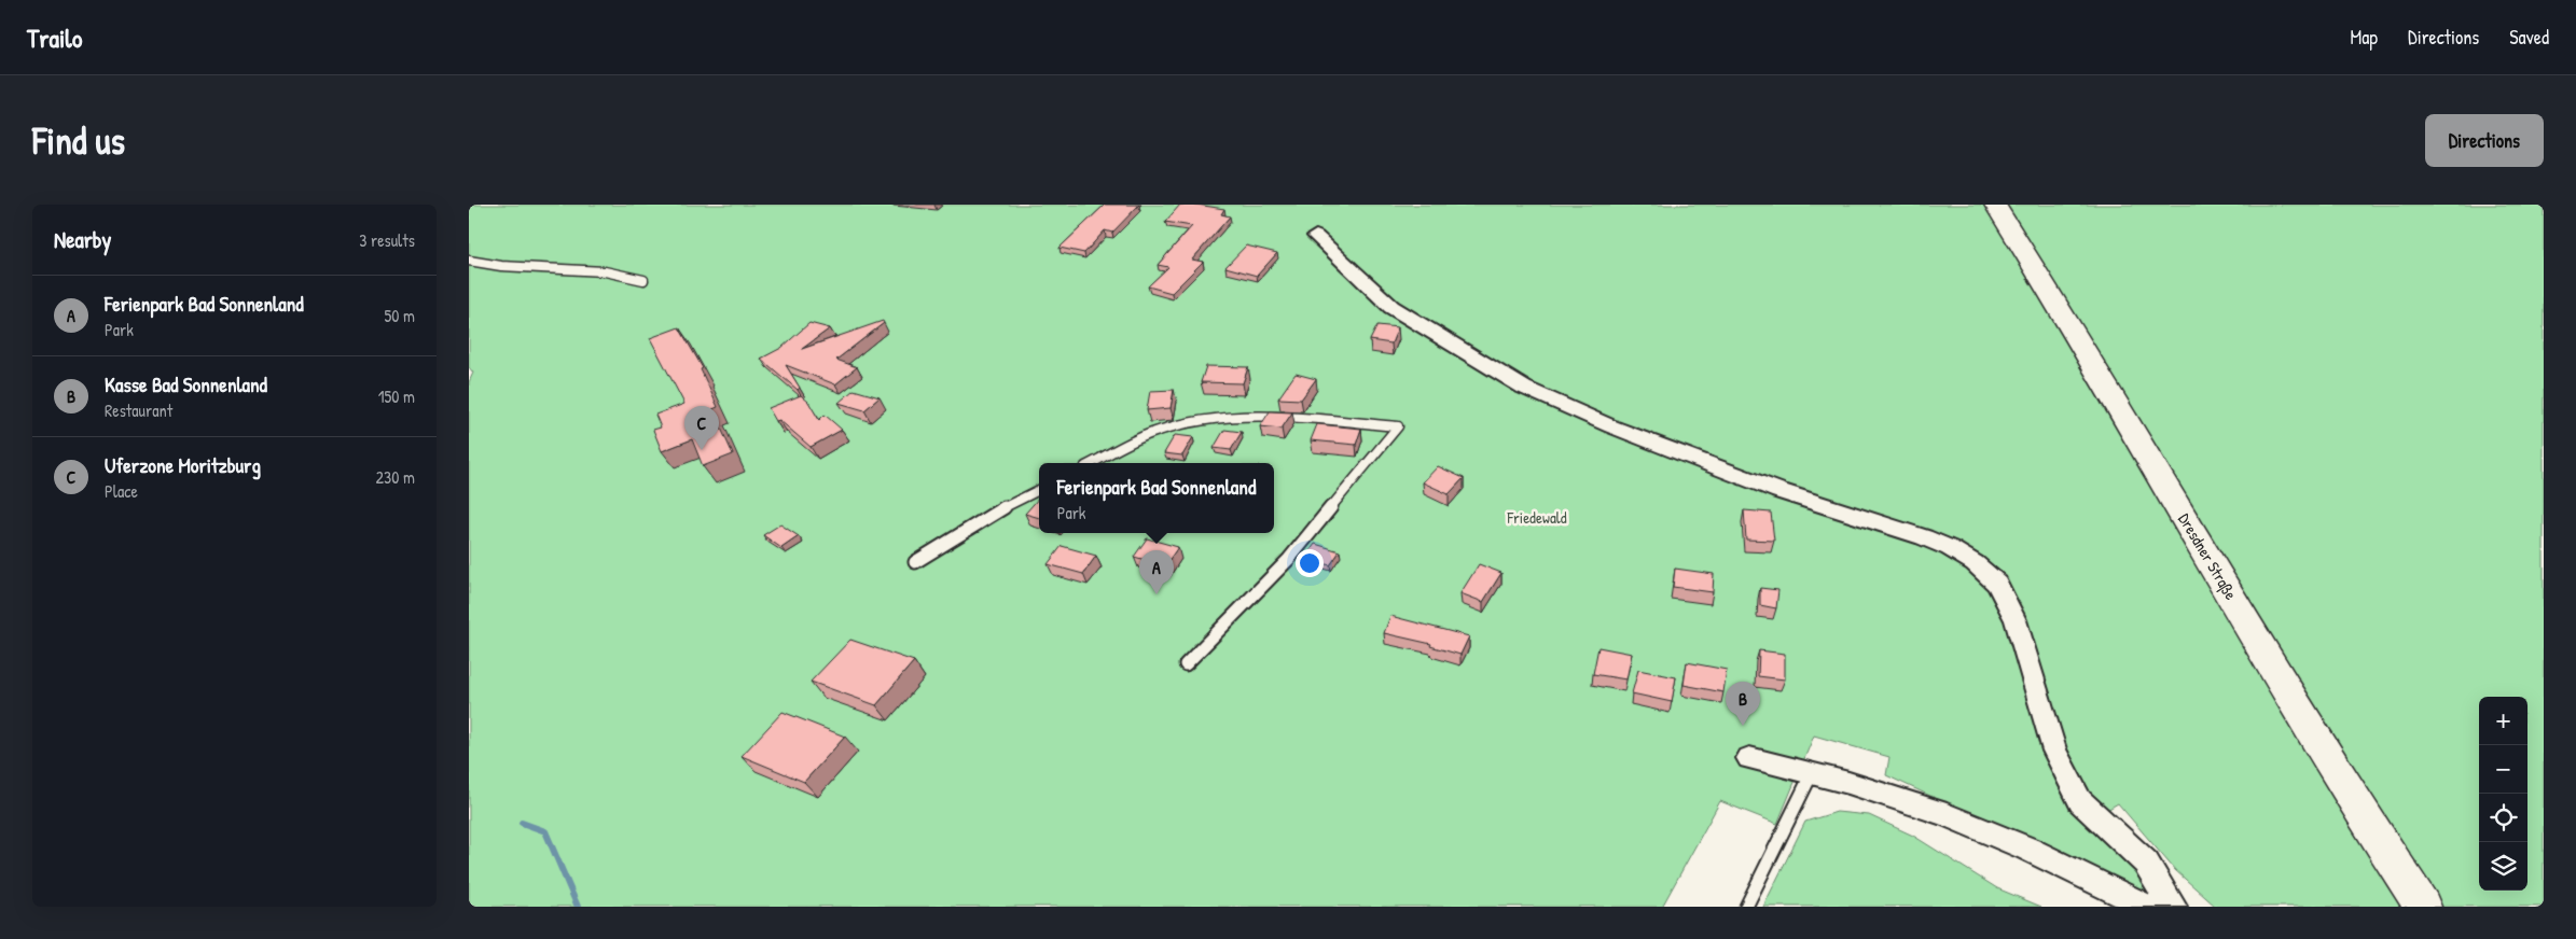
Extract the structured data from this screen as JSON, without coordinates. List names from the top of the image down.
{
  "streets": {
    "main road": ["Dresdner Straße"]
  },
  "parks": ["Friedewald"],
  "page": {
    "header": "Trailo",
    "nav": ["Map", "Directions", "Saved"],
    "buttons": "Directions",
    "title": "Find us",
    "heading": ["Nearby", "3 results"],
    "list": [
      {
        "mark": "A",
        "name": "Ferienpark Bad Sonnenland",
        "note": "Park",
        "value": "50 m"
      },
      {
        "mark": "B",
        "name": "Kasse Bad Sonnenland",
        "note": "Restaurant",
        "value": "150 m"
      },
      {
        "mark": "C",
        "name": "Uferzone Moritzburg",
        "note": "Place",
        "value": "230 m"
      }
    ],
    "pins": ["C", "A", "B"],
    "popup": ["Ferienpark Bad Sonnenland", "Park"],
    "map_buttons": ["+", "−"]
  }
}
